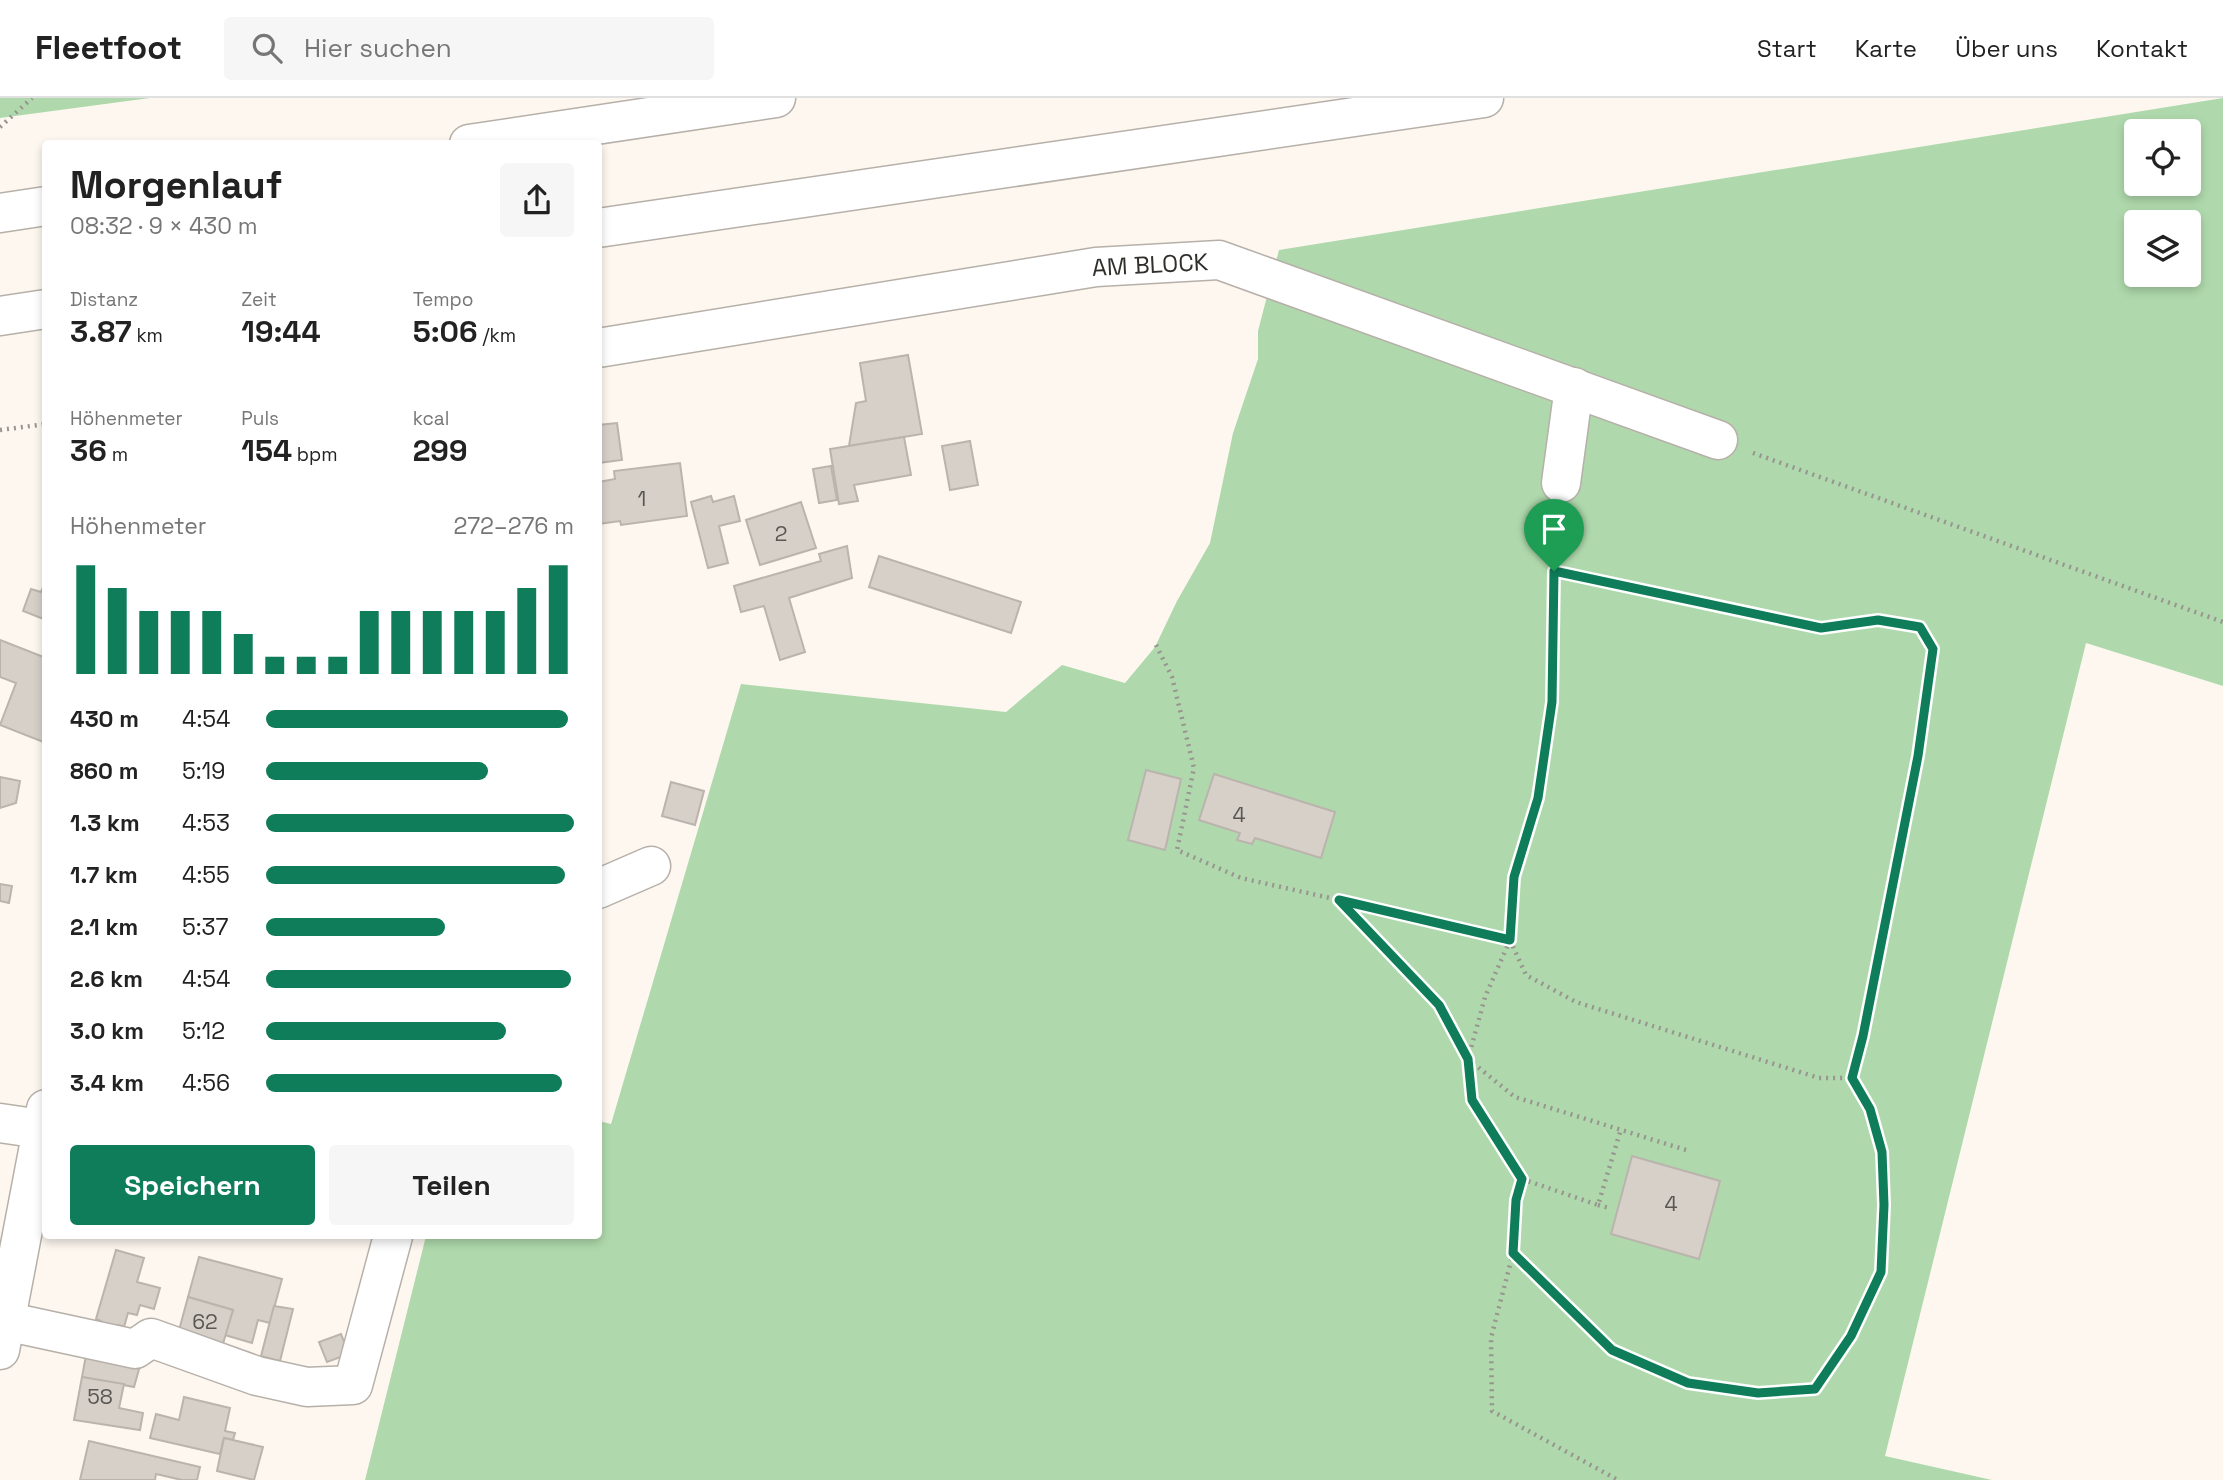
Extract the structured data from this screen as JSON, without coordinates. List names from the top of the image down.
{
  "streets": {
    "main road": ["AM BLOCK"]
  },
  "house_numbers": [
    "1",
    "2",
    "4",
    "4",
    "62",
    "58"
  ],
  "page": {
    "header": "Fleetfoot",
    "search": "Hier suchen",
    "nav": [
      "Start",
      "Karte",
      "Über uns",
      "Kontakt"
    ],
    "heading": ["Morgenlauf", "08:32 · 9 × 430 m"],
    "stats": [
      ["Distanz", "3.87 km"],
      ["Zeit", "19:44"],
      ["Tempo", "5:06 /km"],
      ["Höhenmeter", "36 m"],
      ["Puls", "154 bpm"],
      ["kcal", "299"]
    ],
    "chart": ["Höhenmeter", "272–276 m"],
    "list": [
      {
        "name": "430 m",
        "note": "4:54"
      },
      {
        "name": "860 m",
        "note": "5:19"
      },
      {
        "name": "1.3 km",
        "note": "4:53"
      },
      {
        "name": "1.7 km",
        "note": "4:55"
      },
      {
        "name": "2.1 km",
        "note": "5:37"
      },
      {
        "name": "2.6 km",
        "note": "4:54"
      },
      {
        "name": "3.0 km",
        "note": "5:12"
      },
      {
        "name": "3.4 km",
        "note": "4:56"
      }
    ],
    "buttons": ["Speichern", "Teilen"]
  }
}
